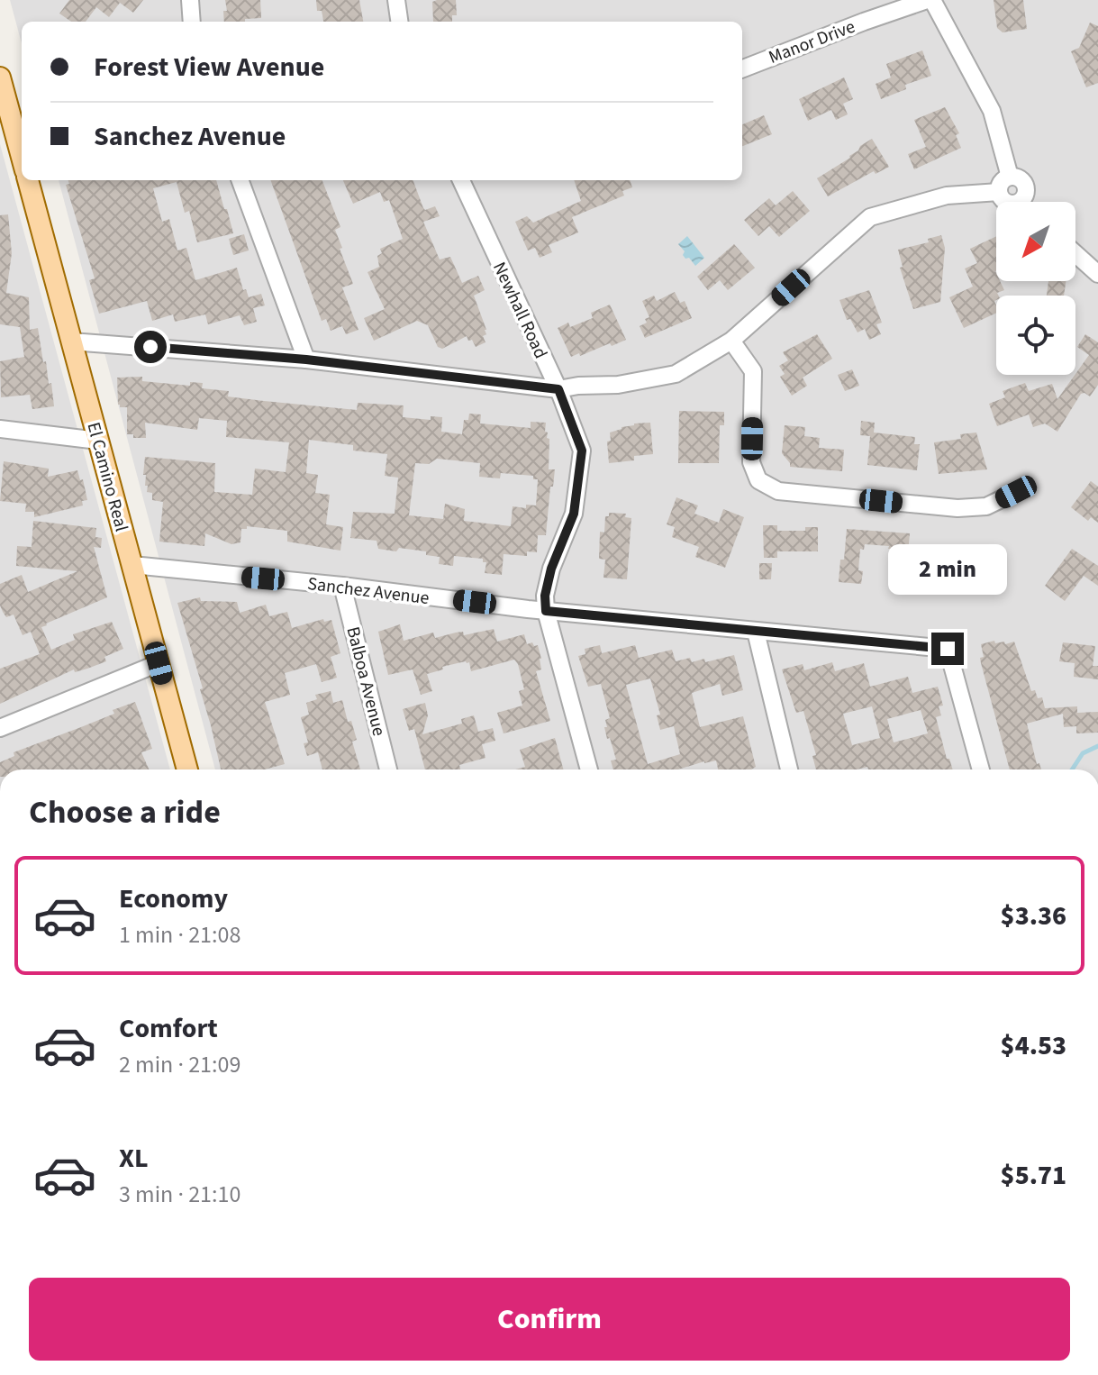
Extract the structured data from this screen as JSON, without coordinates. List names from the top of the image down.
{
  "streets": {
    "main road": ["El Camino Real"],
    "street": [
      "Manor Drive",
      "Newhall Road",
      "Sanchez Avenue",
      "Balboa Avenue"
    ]
  },
  "crossings": [
    ["Newhall Road", "Sanchez Avenue"],
    ["El Camino Real", "Sanchez Avenue"],
    ["Sanchez Avenue", "Balboa Avenue"]
  ],
  "north": "bottom left",
  "page": {
    "banner": ["Forest View Avenue", "Sanchez Avenue"],
    "bubble": "2 min",
    "heading": "Choose a ride",
    "list": [
      {
        "name": "Economy",
        "note": "1 min · 21:08",
        "value": "$3.36"
      },
      {
        "name": "Comfort",
        "note": "2 min · 21:09",
        "value": "$4.53"
      },
      {
        "name": "XL",
        "note": "3 min · 21:10",
        "value": "$5.71"
      }
    ],
    "buttons": "Confirm"
  }
}
